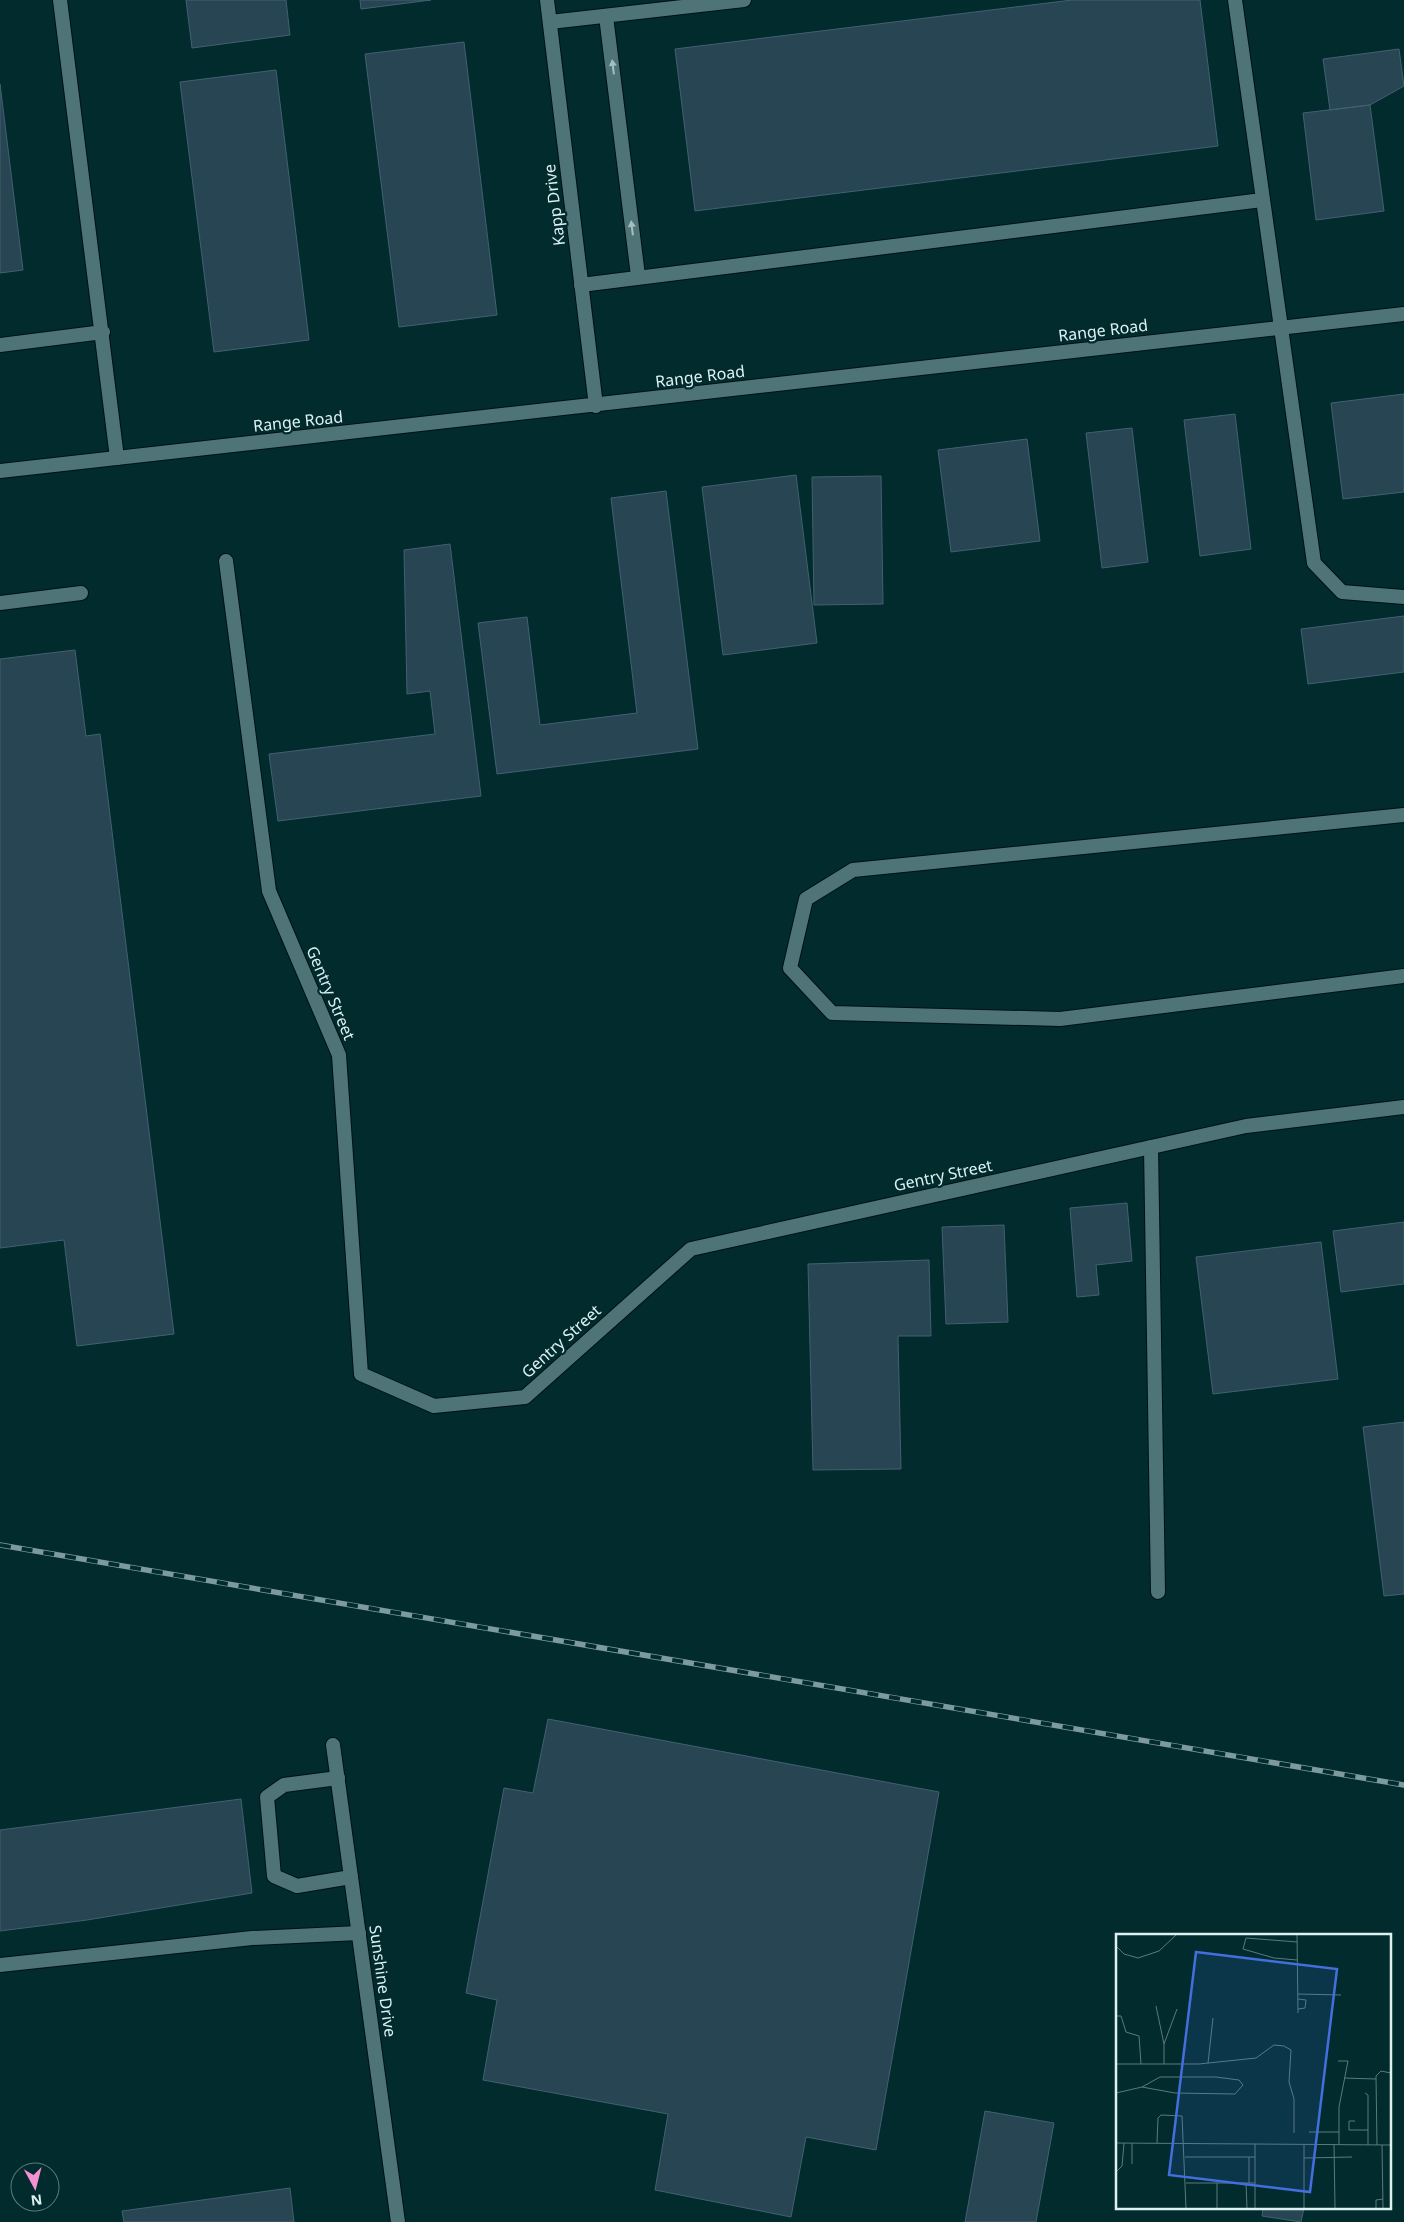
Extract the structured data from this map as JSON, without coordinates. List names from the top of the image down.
{
  "streets": {
    "street": [
      "Kapp Drive",
      "Range Road",
      "Gentry Street",
      "Sunshine Drive"
    ]
  },
  "crossings": [
    ["Kapp Drive", "Range Road"]
  ],
  "north": "bottom"
}
